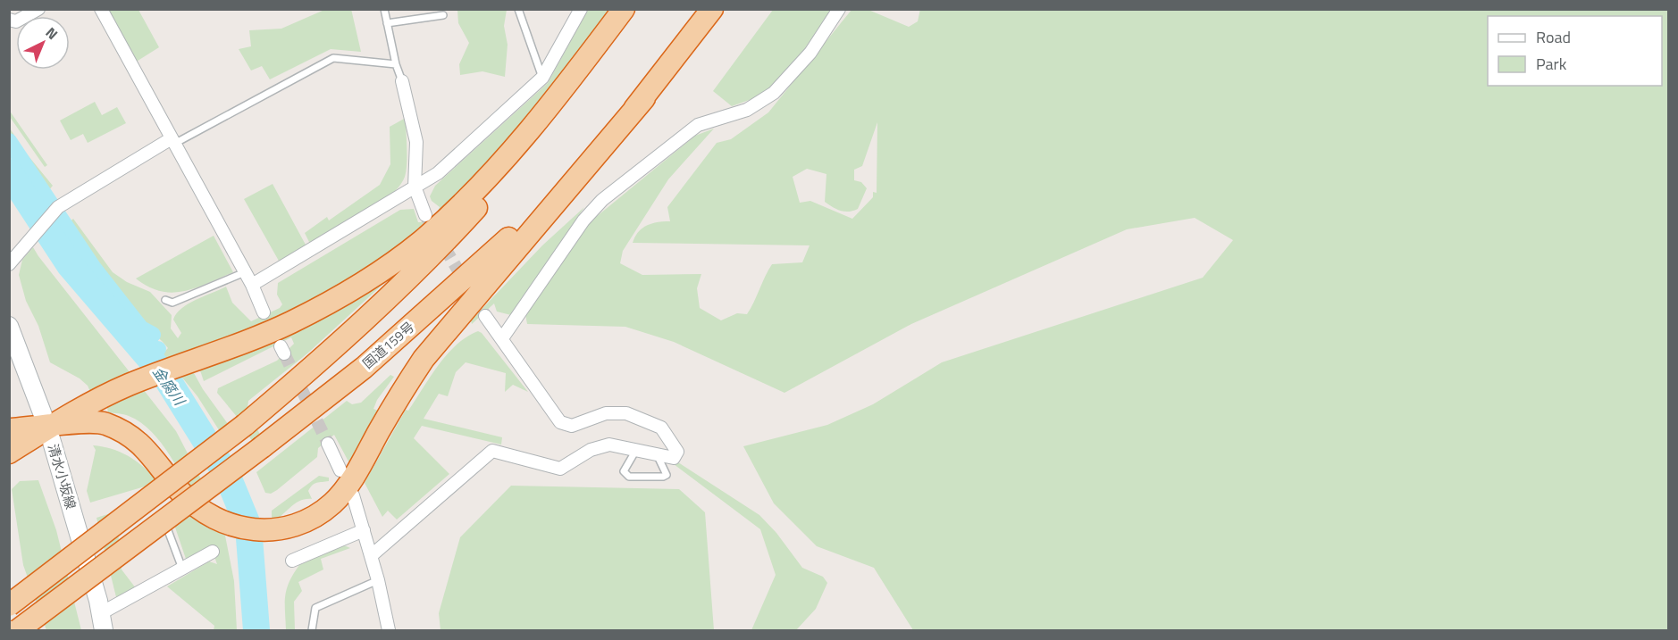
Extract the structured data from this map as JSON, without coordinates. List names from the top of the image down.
{
  "streets": {
    "highway": ["国道159号"],
    "main road": ["清水小坂線"]
  },
  "water": ["金腐川"],
  "legend": ["Road", "Park"],
  "north": "top right"
}
